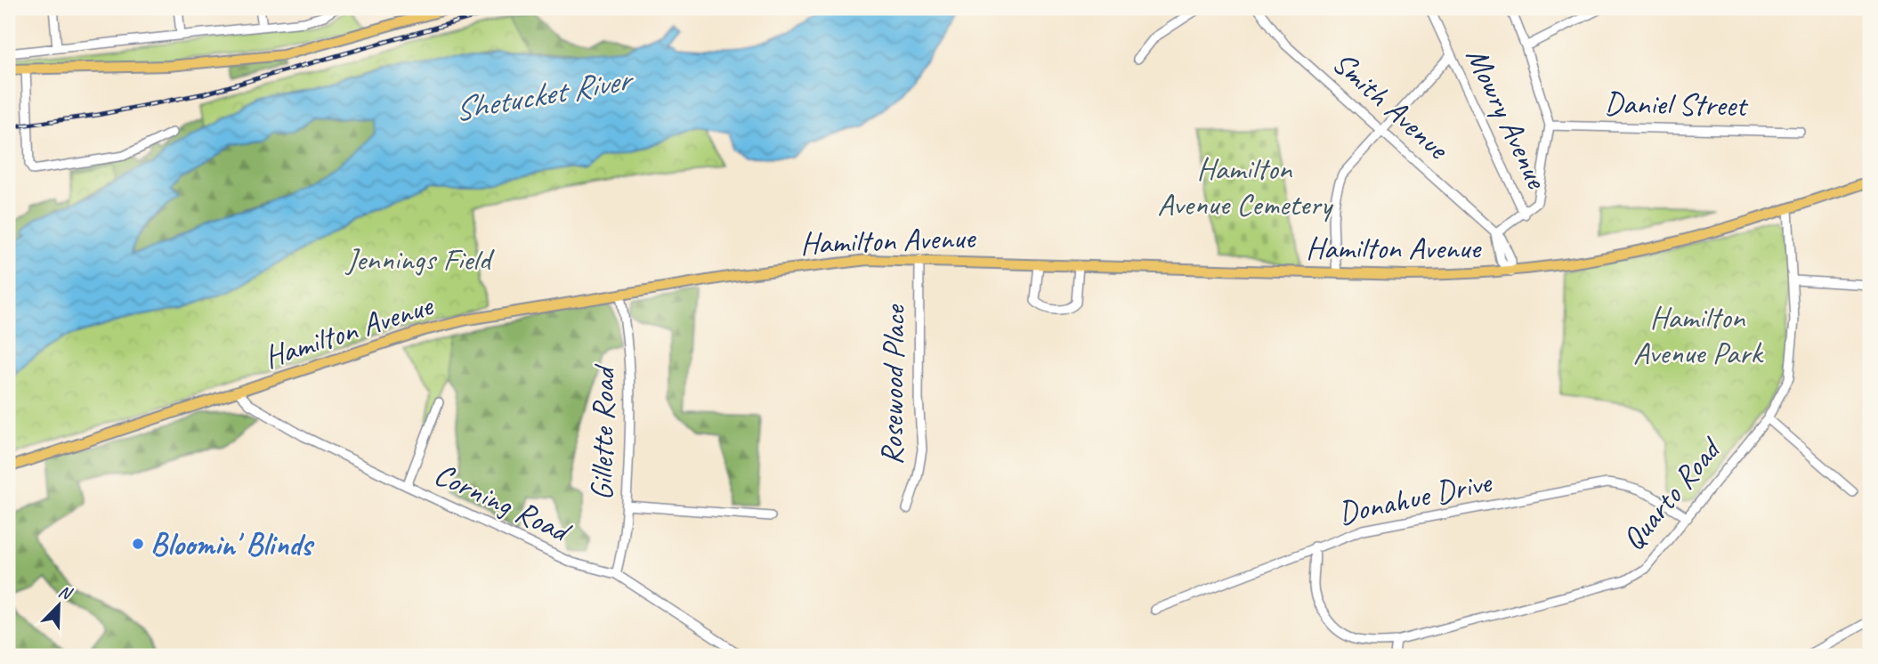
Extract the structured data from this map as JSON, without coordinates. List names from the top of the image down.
{
  "streets": {
    "main road": ["Hamilton Avenue"],
    "street": [
      "Daniel Street",
      "Smith Avenue",
      "Mowry Avenue",
      "Rosewood Place",
      "Gillette Road",
      "Quarto Road",
      "Donahue Drive",
      "Corning Road"
    ]
  },
  "crossings": [
    ["Smith Avenue", "Hamilton Avenue"],
    ["Hamilton Avenue", "Rosewood Place"],
    ["Hamilton Avenue", "Gillette Road"],
    ["Hamilton Avenue", "Quarto Road"],
    ["Hamilton Avenue", "Corning Road"],
    ["Gillette Road", "Corning Road"],
    ["Quarto Road", "Donahue Drive"]
  ],
  "water": ["Shetucket River"],
  "parks": ["Hamilton Avenue Cemetery", "Jennings Field", "Hamilton Avenue Park"],
  "places": ["Bloomin' Blinds"],
  "north": "top right"
}
